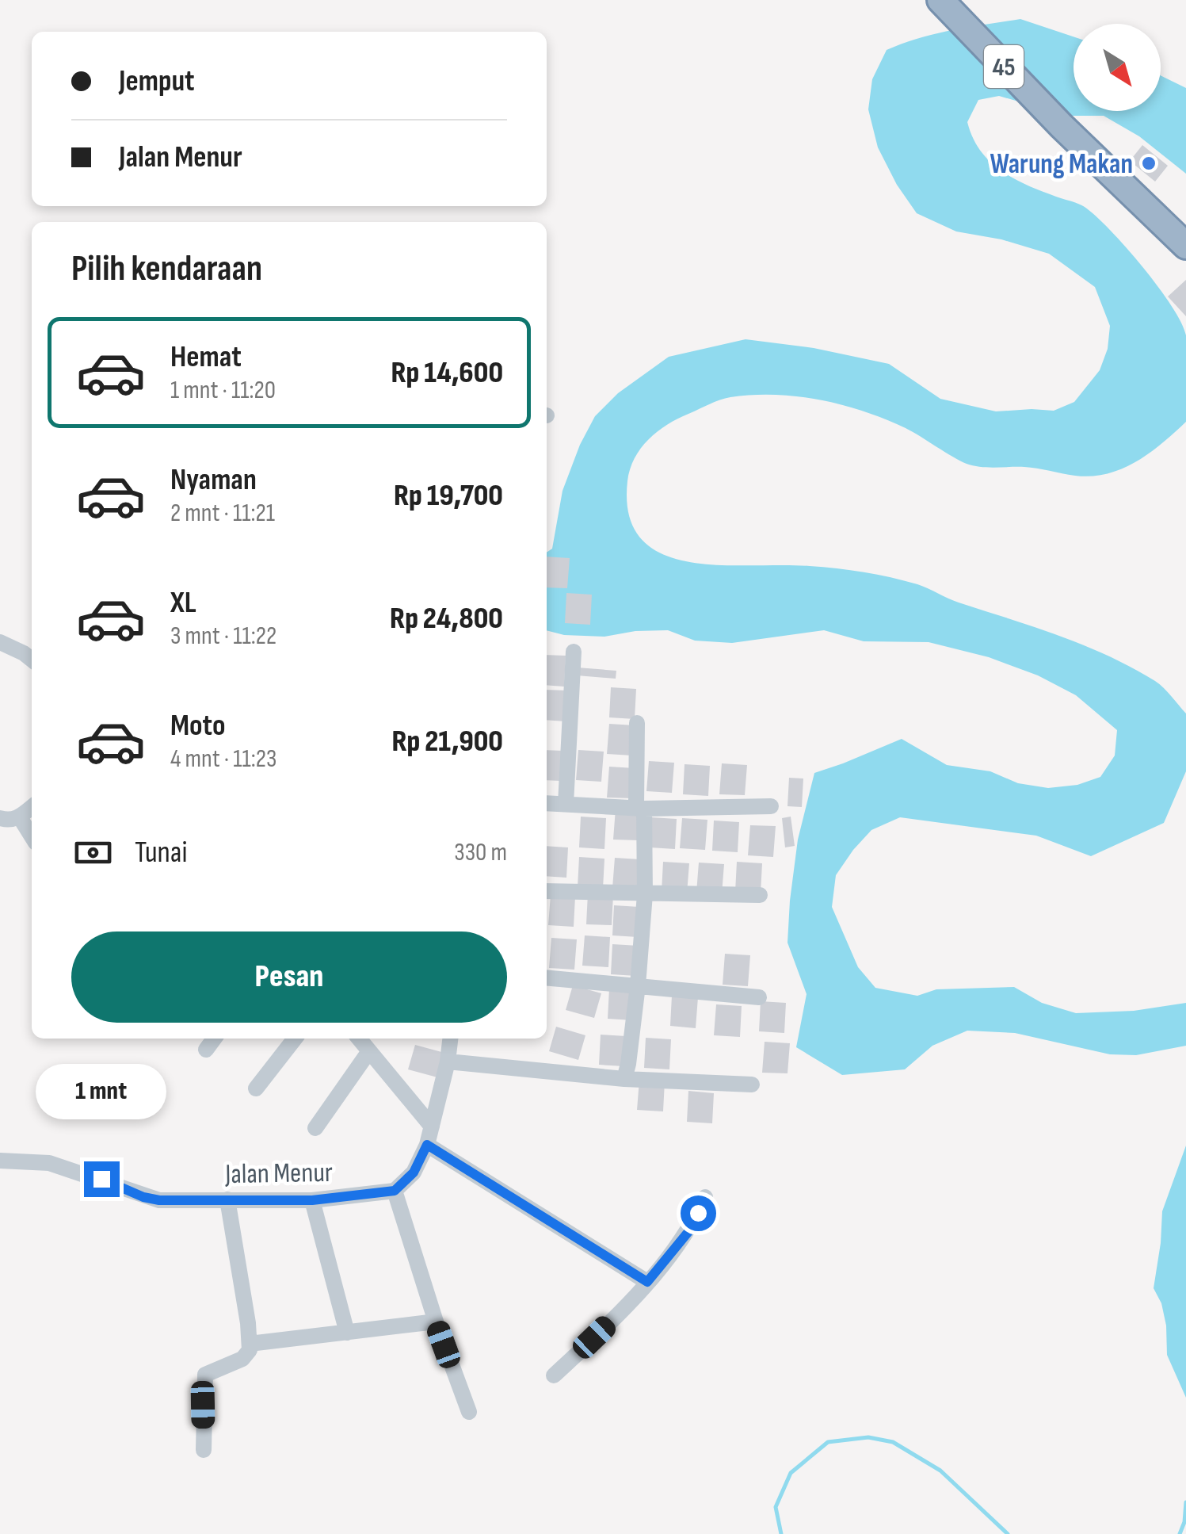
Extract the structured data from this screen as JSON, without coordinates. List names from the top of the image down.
{
  "streets": {
    "highway": ["45"],
    "street": ["Jalan Menur"]
  },
  "places": ["Warung Makan"],
  "north": "bottom right",
  "page": {
    "banner": ["Jemput", "Jalan Menur"],
    "heading": "Pilih kendaraan",
    "list": [
      {
        "name": "Hemat",
        "note": "1 mnt · 11:20",
        "value": "Rp 14,600"
      },
      {
        "name": "Nyaman",
        "note": "2 mnt · 11:21",
        "value": "Rp 19,700"
      },
      {
        "name": "XL",
        "note": "3 mnt · 11:22",
        "value": "Rp 24,800"
      },
      {
        "name": "Moto",
        "note": "4 mnt · 11:23",
        "value": "Rp 21,900"
      }
    ],
    "pay": ["Tunai", "330 m"],
    "buttons": "Pesan",
    "bubble": "1 mnt"
  }
}
